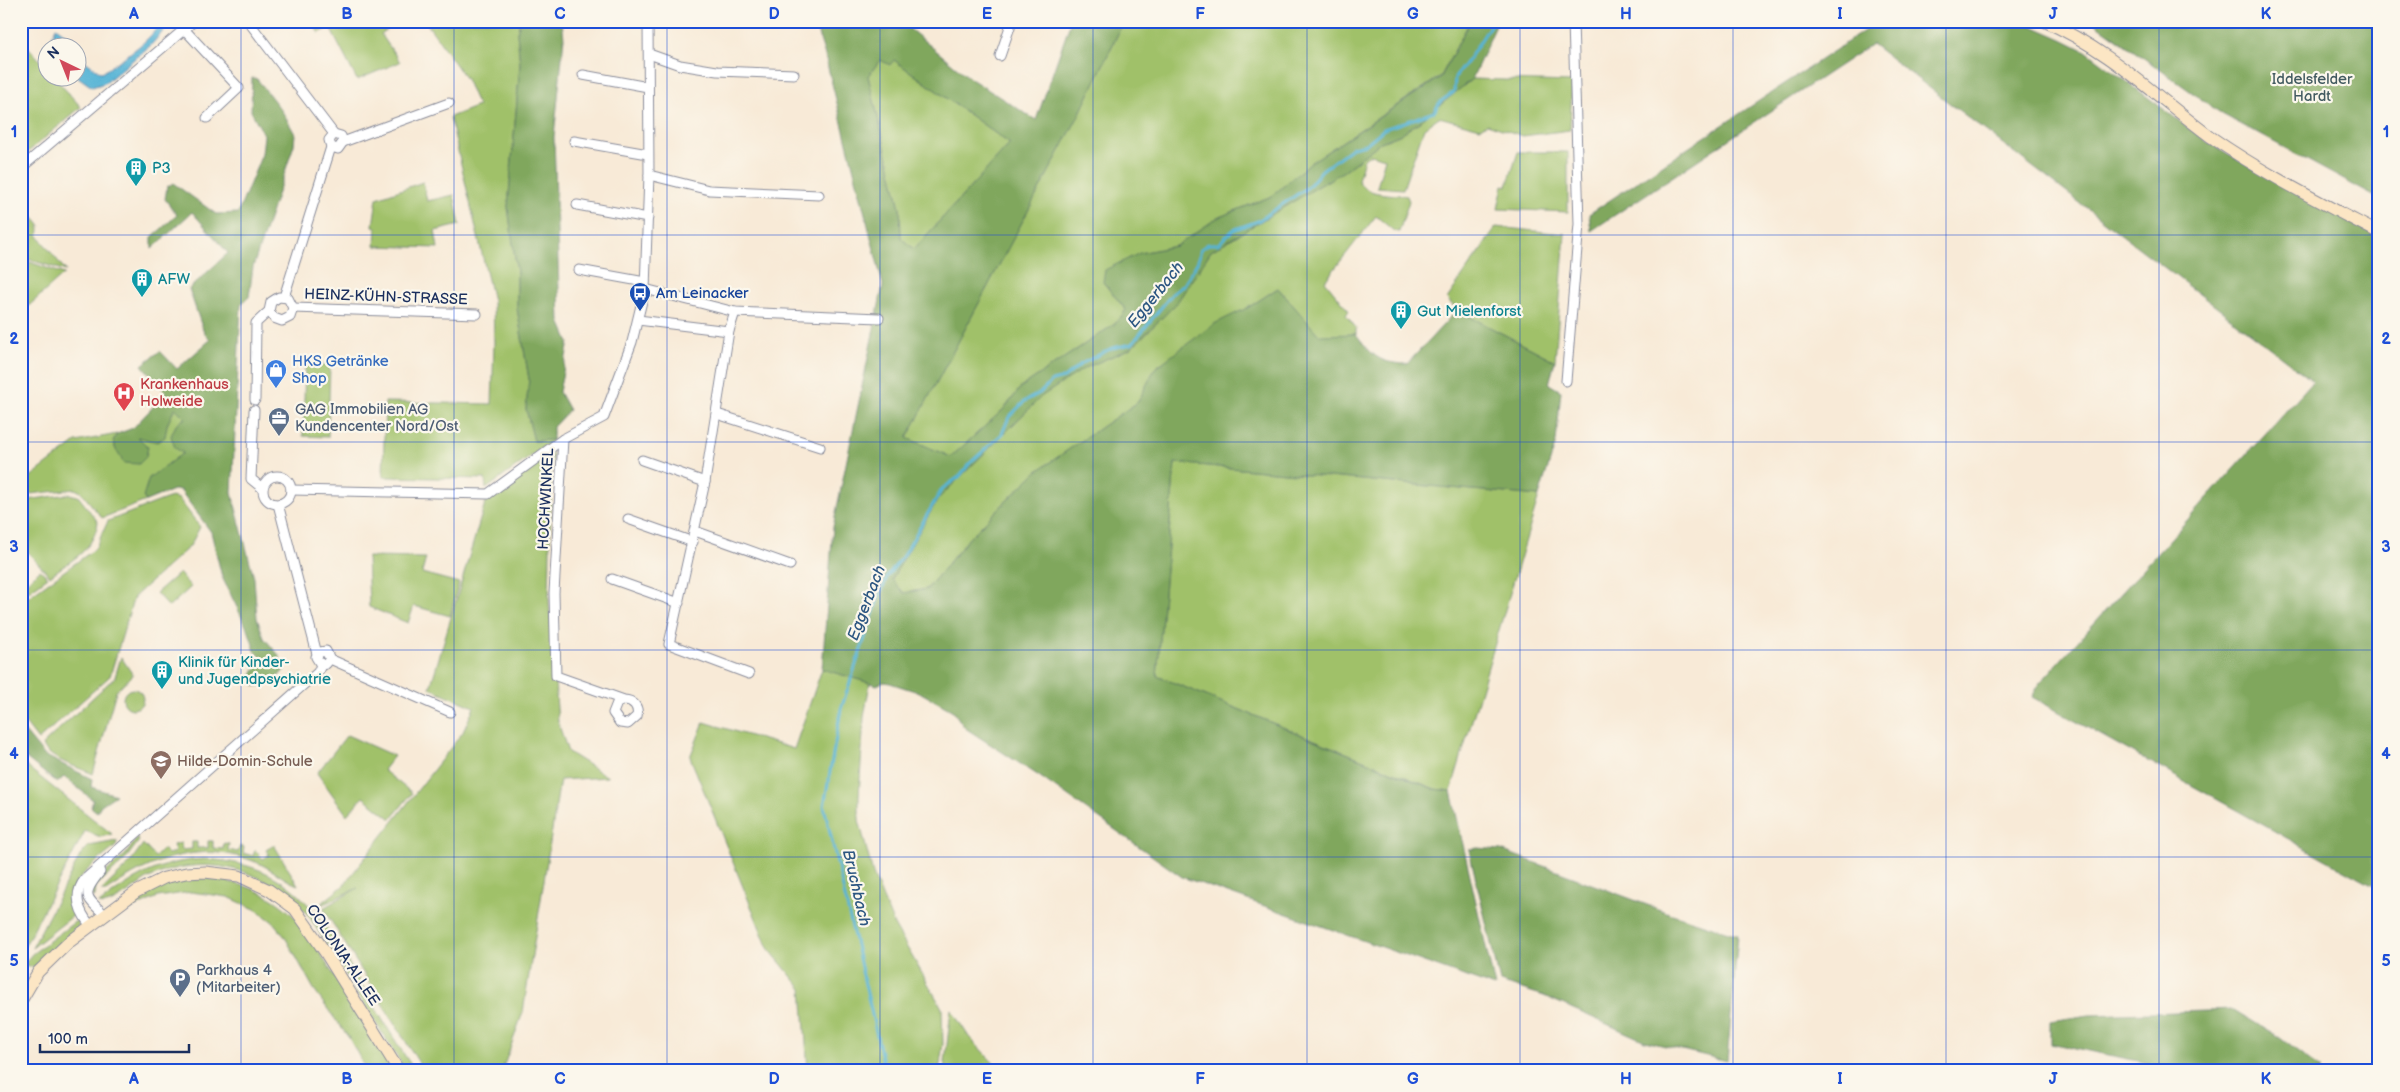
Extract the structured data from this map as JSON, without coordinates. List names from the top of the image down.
{
  "streets": {
    "main road": ["COLONIA-ALLEE"],
    "street": ["HEINZ-KÜHN-STRASSE", "HOCHWINKEL"]
  },
  "water": ["Eggerbach", "Bruchbach"],
  "parks": ["Iddelsfelder Hardt"],
  "places": {
    "building": [
      "P3",
      "AFW",
      "Gut Mielenforst",
      "Klinik für Kinder- und Jugendpsychiatrie"
    ],
    "bus stop": ["Am Leinacker"],
    "shop": ["HKS Getränke Shop"],
    "hospital": ["Krankenhaus Holweide"],
    "office": ["GAG Immobilien AG Kundencenter Nord/Ost"],
    "school or university": ["Hilde-Domin-Schule"],
    "parking": ["Parkhaus 4 (Mitarbeiter)"]
  },
  "scale_bar": "100 m",
  "north": "top left",
  "grid": {
    "columns": [
      "A",
      "B",
      "C",
      "D",
      "E",
      "F",
      "G",
      "H",
      "I",
      "J",
      "K"
    ],
    "rows": [
      "1",
      "2",
      "3",
      "4",
      "5"
    ]
  }
}
